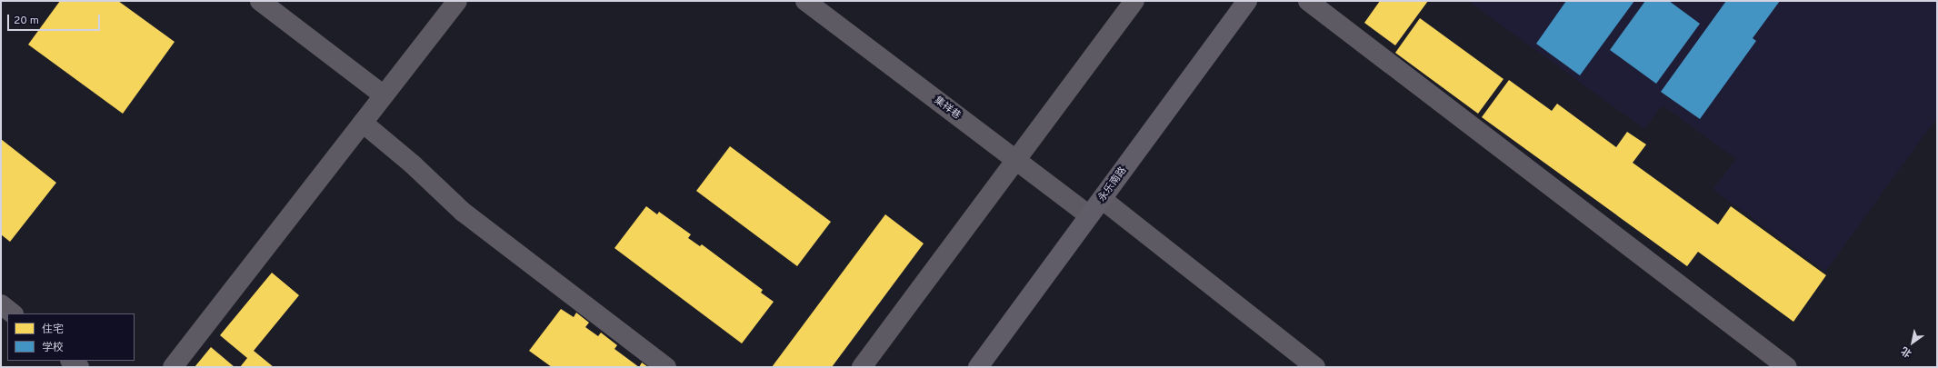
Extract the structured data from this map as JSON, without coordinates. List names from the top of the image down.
{
  "streets": {
    "main road": ["永乐南路"],
    "street": ["集祥巷"]
  },
  "crossings": [
    ["集祥巷", "永乐南路"]
  ],
  "legend": ["住宅", "学校"],
  "scale_bar": "20 m",
  "north": "bottom left"
}
